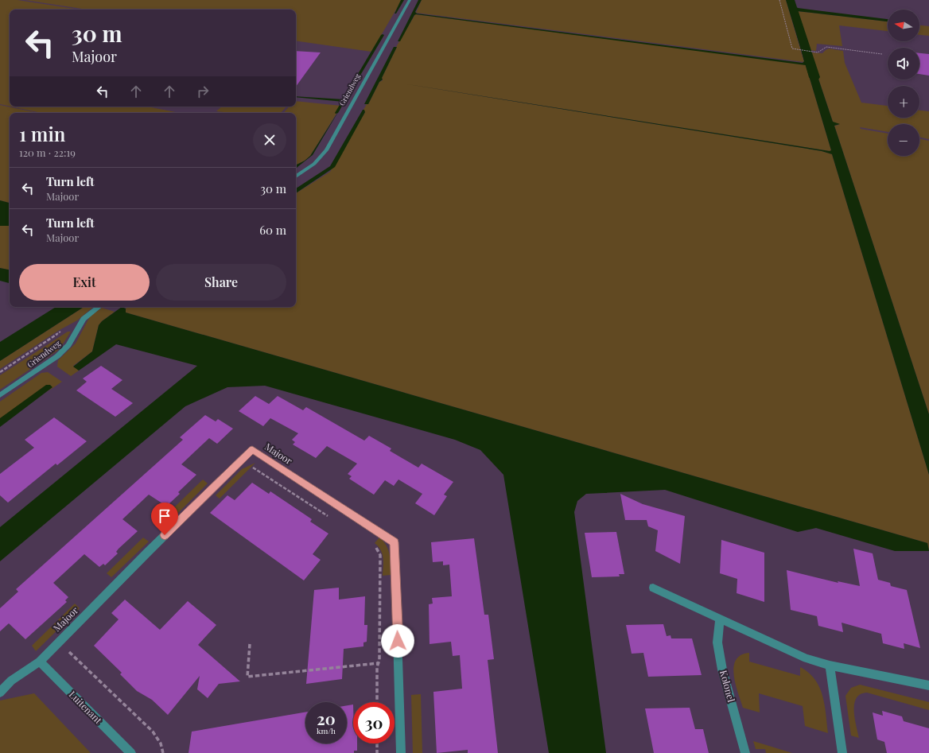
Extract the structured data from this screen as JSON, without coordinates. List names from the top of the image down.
{
  "streets": {
    "street": [
      "Griendweg",
      "Majoor",
      "Kolonel",
      "Luitenant"
    ]
  },
  "crossings": [
    ["Majoor", "Luitenant"]
  ],
  "north": "left",
  "page": {
    "map_buttons": ["+", "−"],
    "turn": ["30 m", "Majoor"],
    "heading": ["1 min", "120 m · 22:19"],
    "list": [
      {
        "name": "Turn left",
        "note": "Majoor",
        "value": "30 m"
      },
      {
        "name": "Turn left",
        "note": "Majoor",
        "value": "60 m"
      }
    ],
    "buttons": ["Exit", "Share"],
    "speed": "20 km/h",
    "limit": "30"
  }
}
